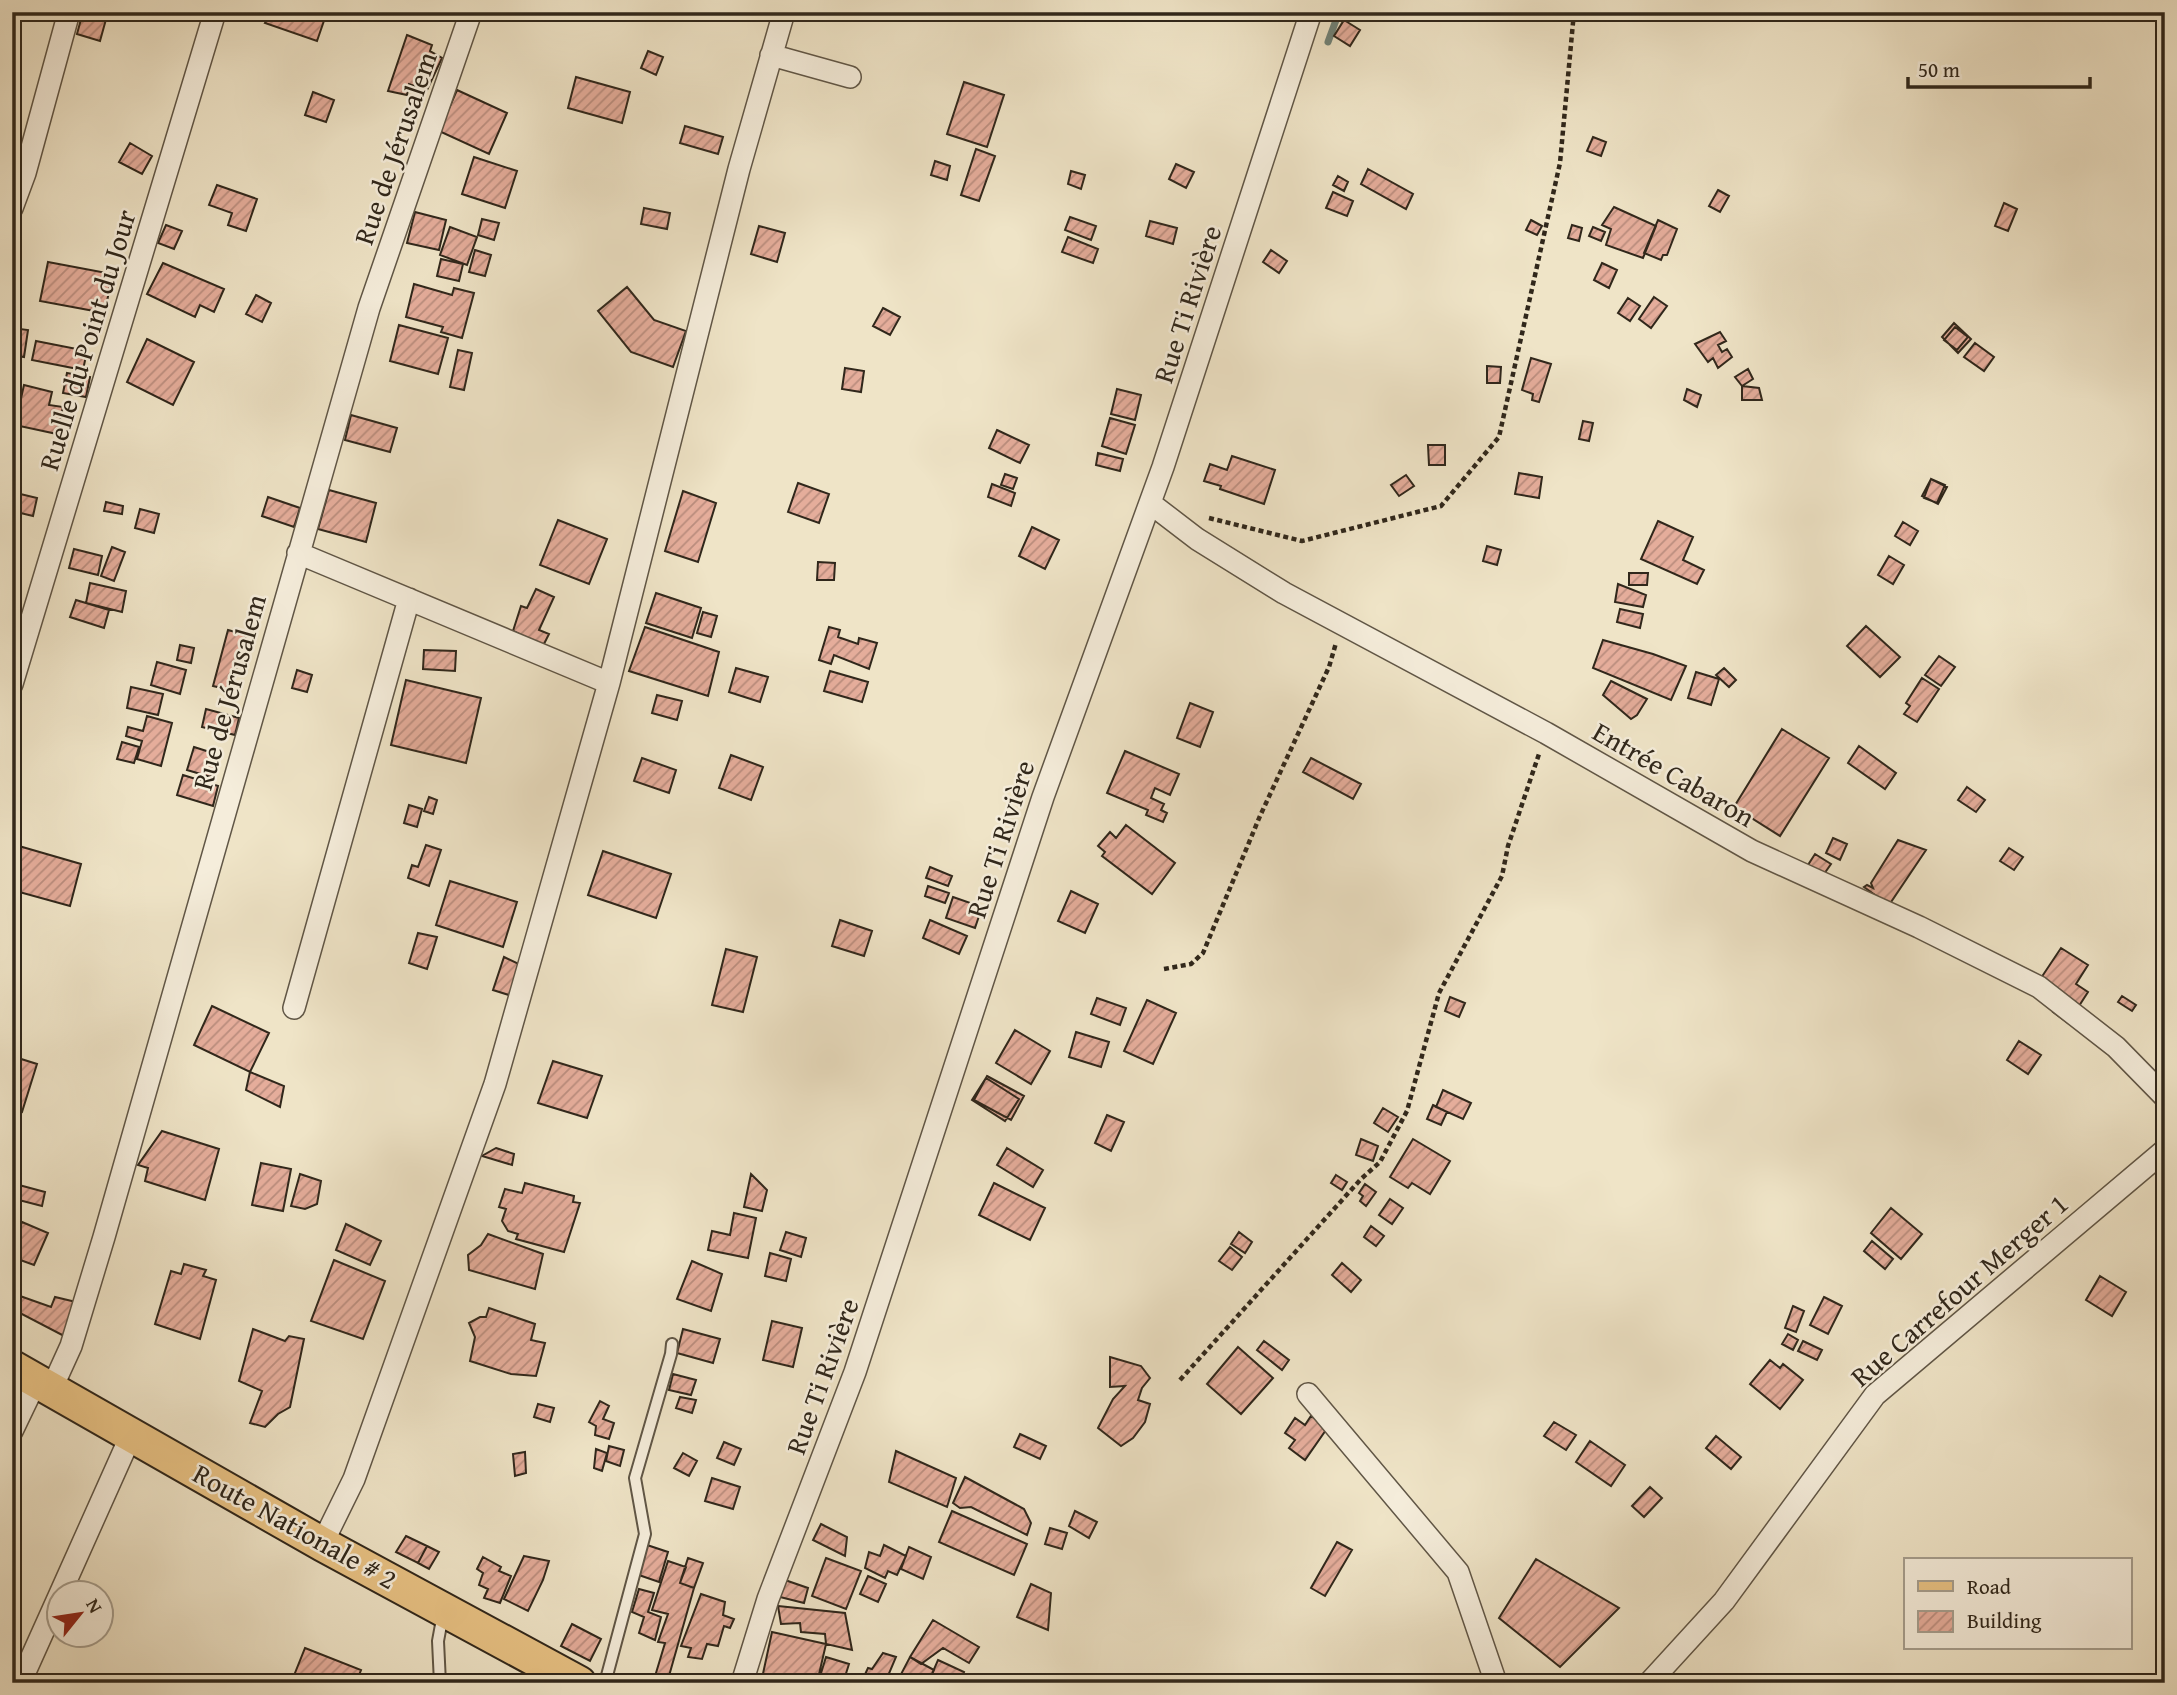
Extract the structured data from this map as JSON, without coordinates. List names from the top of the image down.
{
  "streets": {
    "main road": ["Route Nationale # 2"],
    "street": [
      "Rue de Jérusalem",
      "Rue Ti Rivière",
      "Ruelle du Point du Jour",
      "Entrée Cabaron",
      "Rue Carrefour Merger 1"
    ]
  },
  "crossings": [
    ["Rue de Jérusalem", "Route Nationale # 2"],
    ["Rue Ti Rivière", "Entrée Cabaron"]
  ],
  "legend": ["Road", "Building"],
  "scale_bar": "50 m",
  "north": "top right"
}
